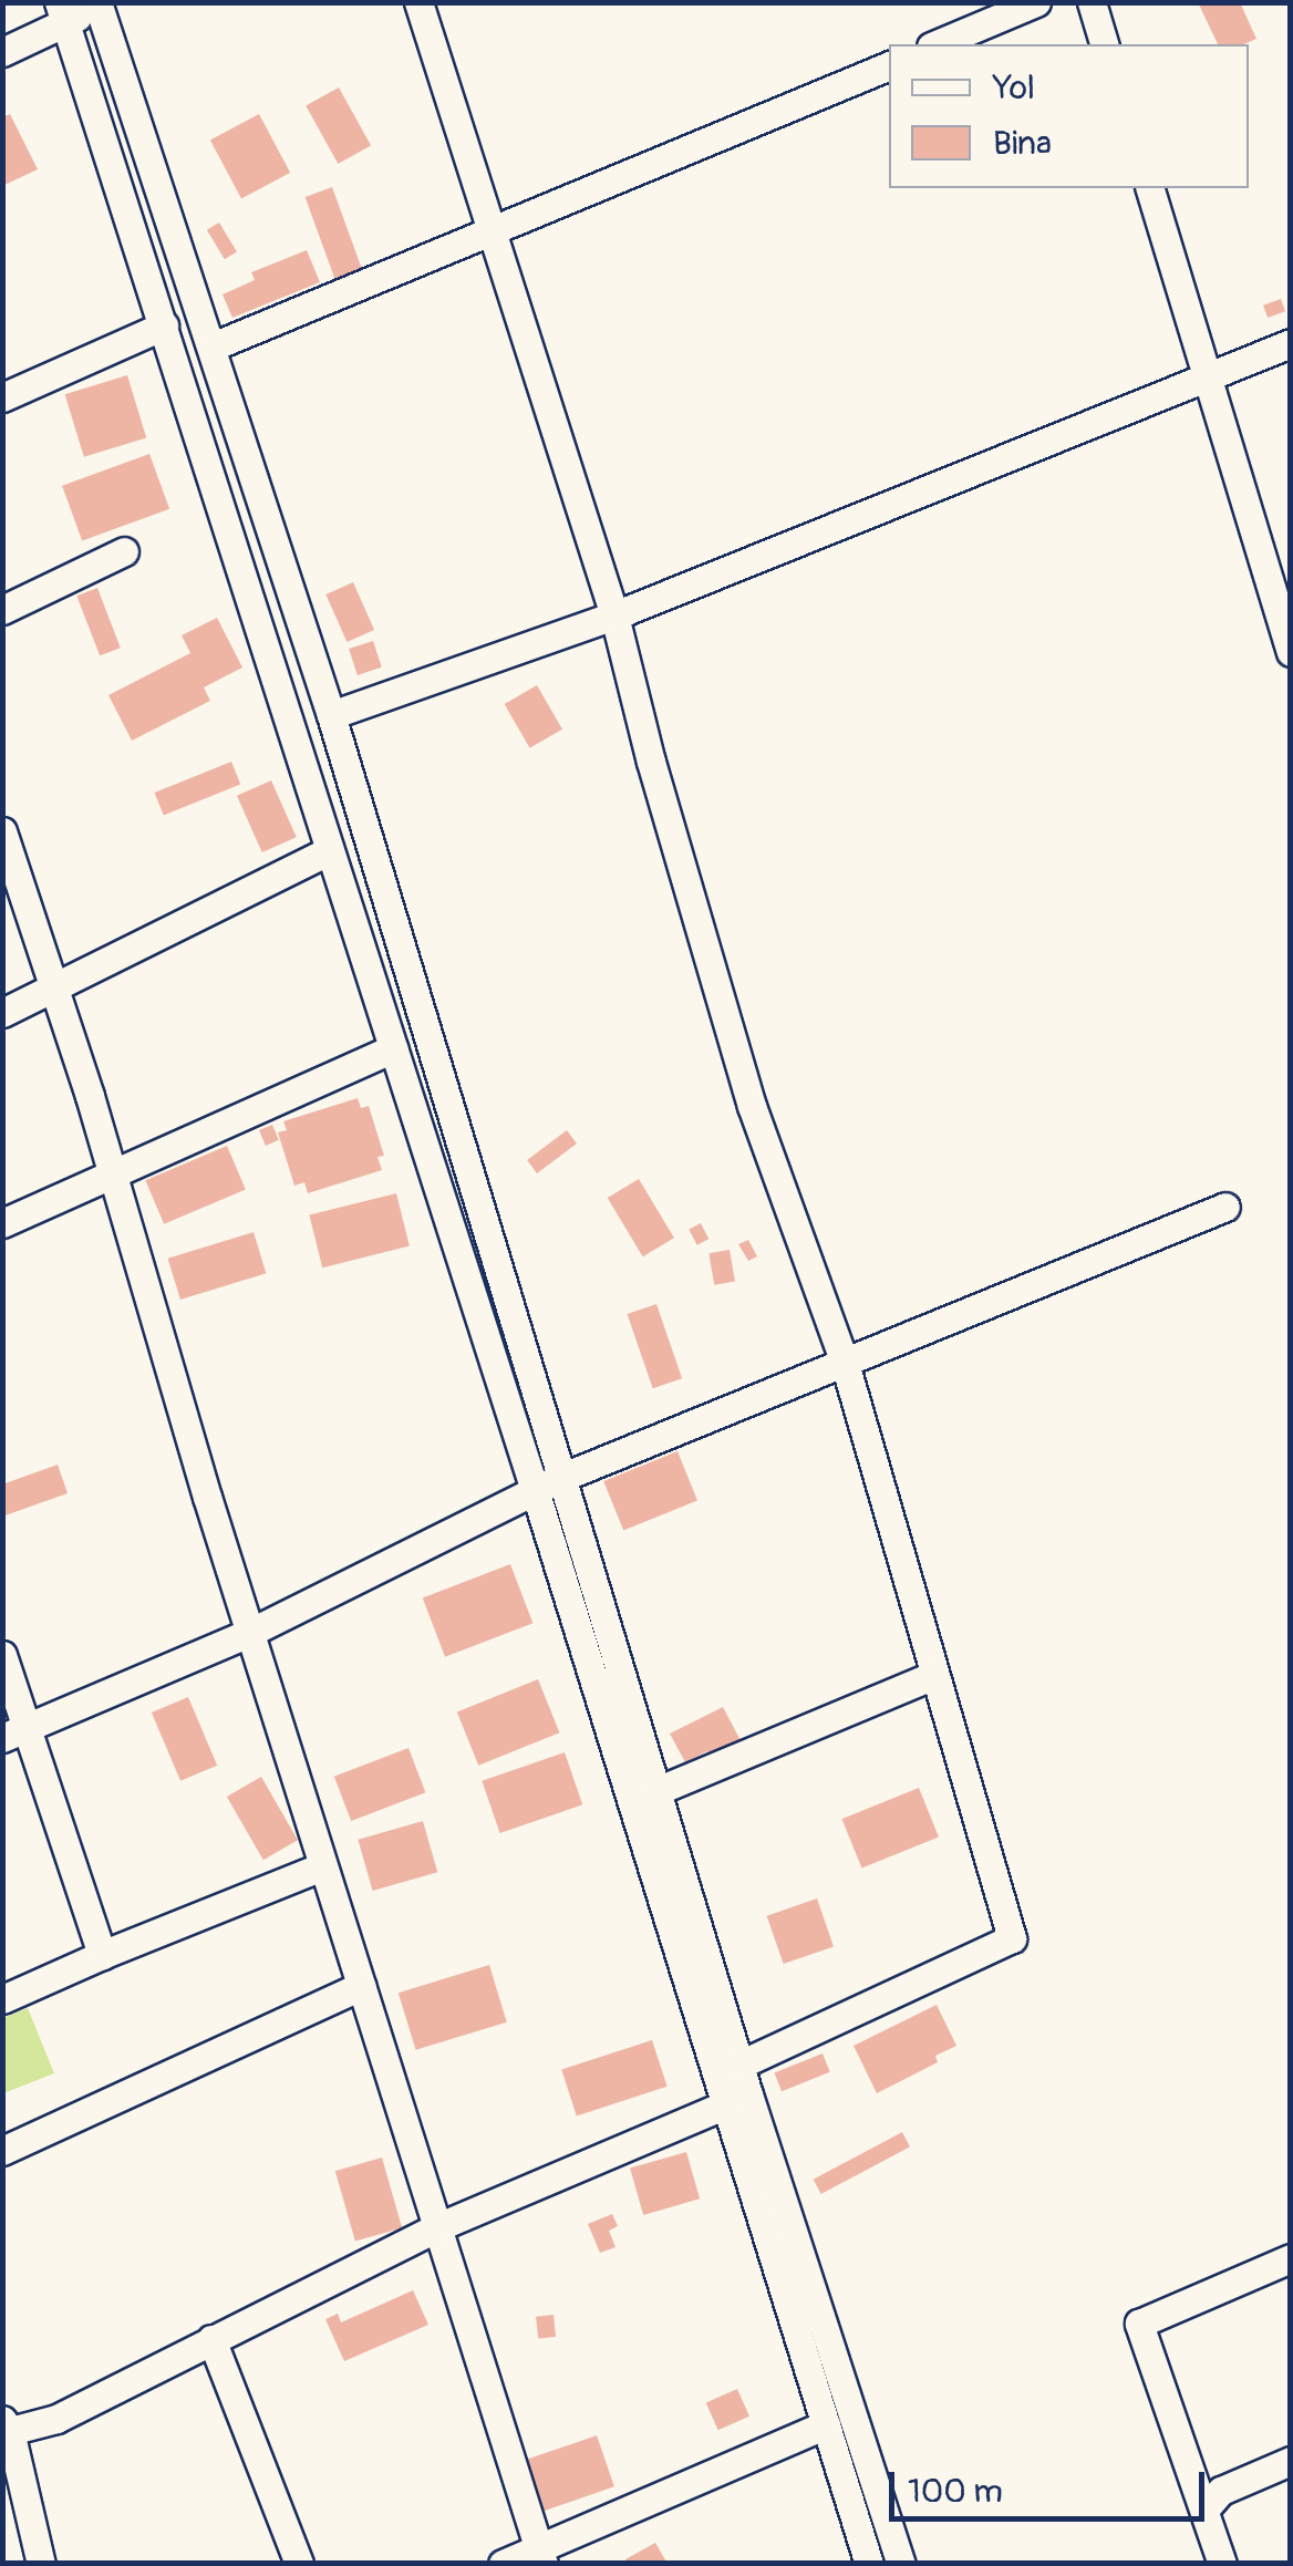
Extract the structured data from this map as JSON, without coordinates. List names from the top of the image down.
{
  "legend": ["Yol", "Bina"],
  "scale_bar": "100 m"
}
